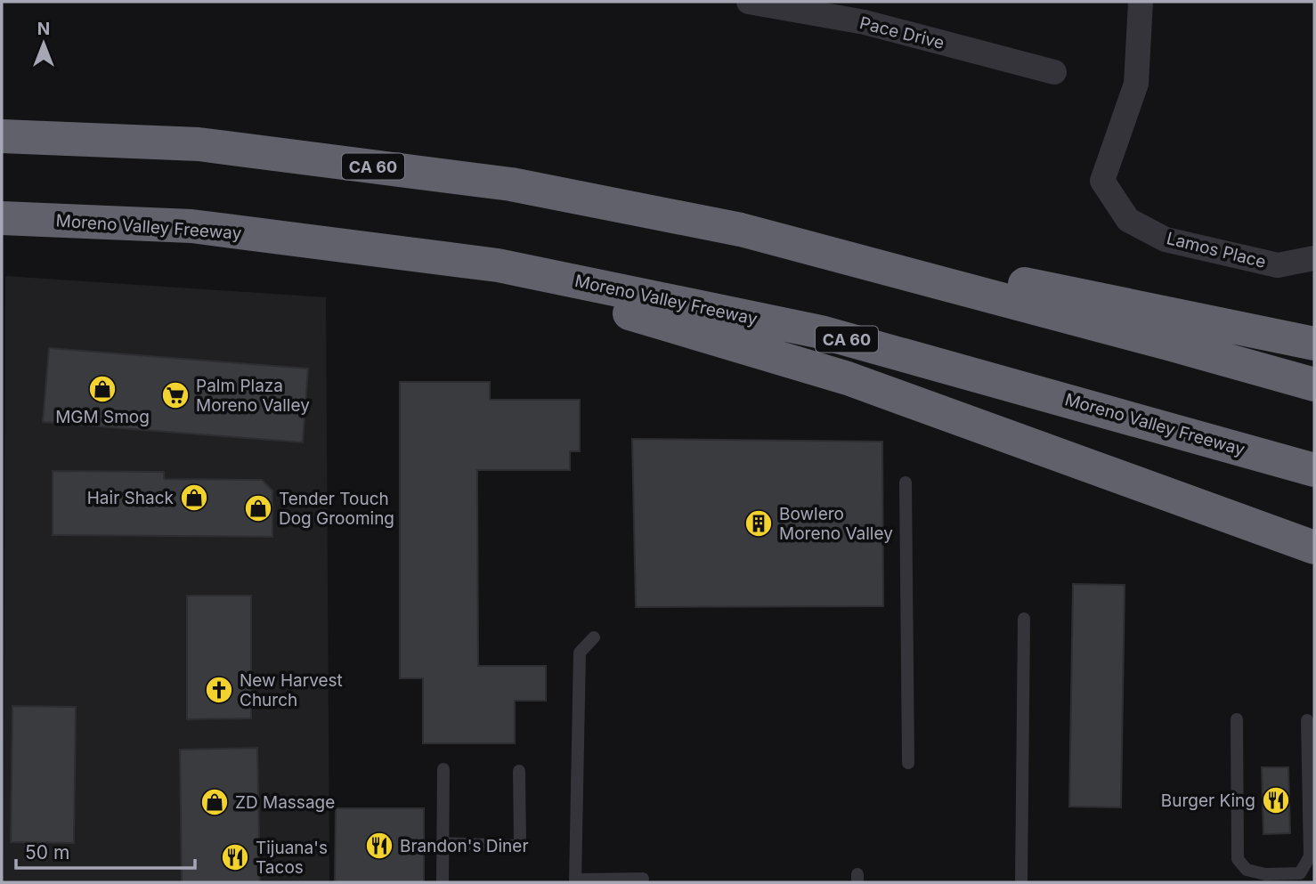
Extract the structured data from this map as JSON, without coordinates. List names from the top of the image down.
{
  "streets": {
    "highway": ["CA 60", "Moreno Valley Freeway"],
    "street": ["Pace Drive", "Lamos Place"]
  },
  "places": {
    "shop": [
      "MGM Smog",
      "Hair Shack",
      "Tender Touch Dog Grooming",
      "ZD Massage"
    ],
    "supermarket": ["Palm Plaza Moreno Valley"],
    "building": ["Bowlero Moreno Valley"],
    "church": ["New Harvest Church"],
    "restaurant": ["Burger King", "Brandon's Diner", "Tijuana's Tacos"]
  },
  "scale_bar": "50 m",
  "north": "top"
}
